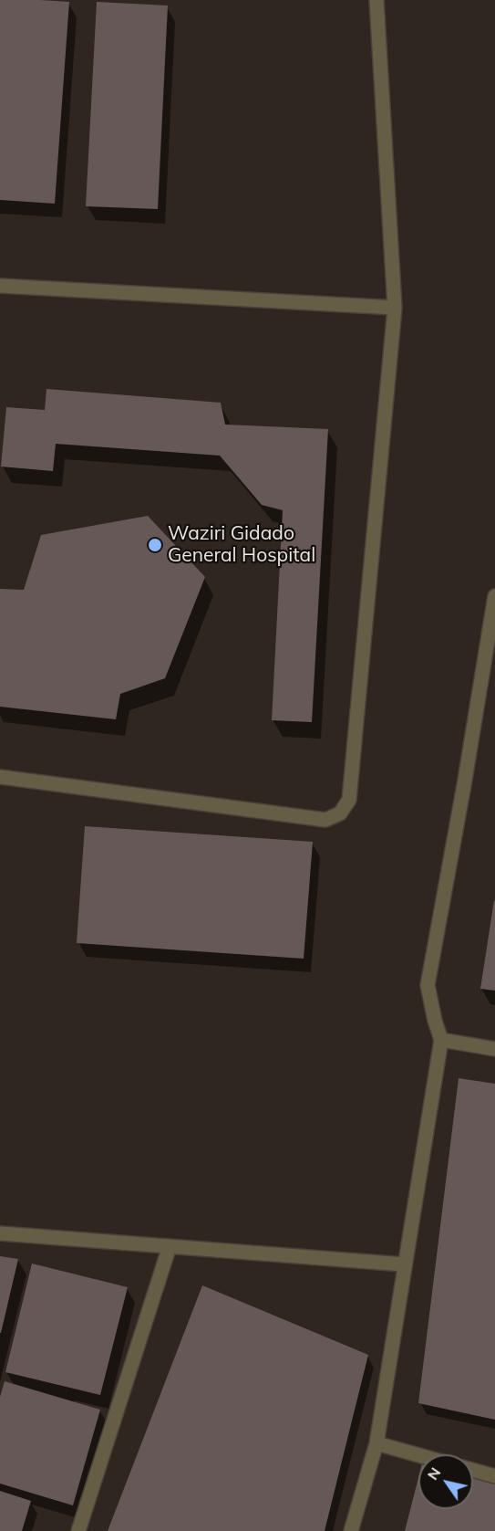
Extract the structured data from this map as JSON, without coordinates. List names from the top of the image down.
{
  "places": ["Waziri Gidado General Hospital"],
  "north": "top left"
}
